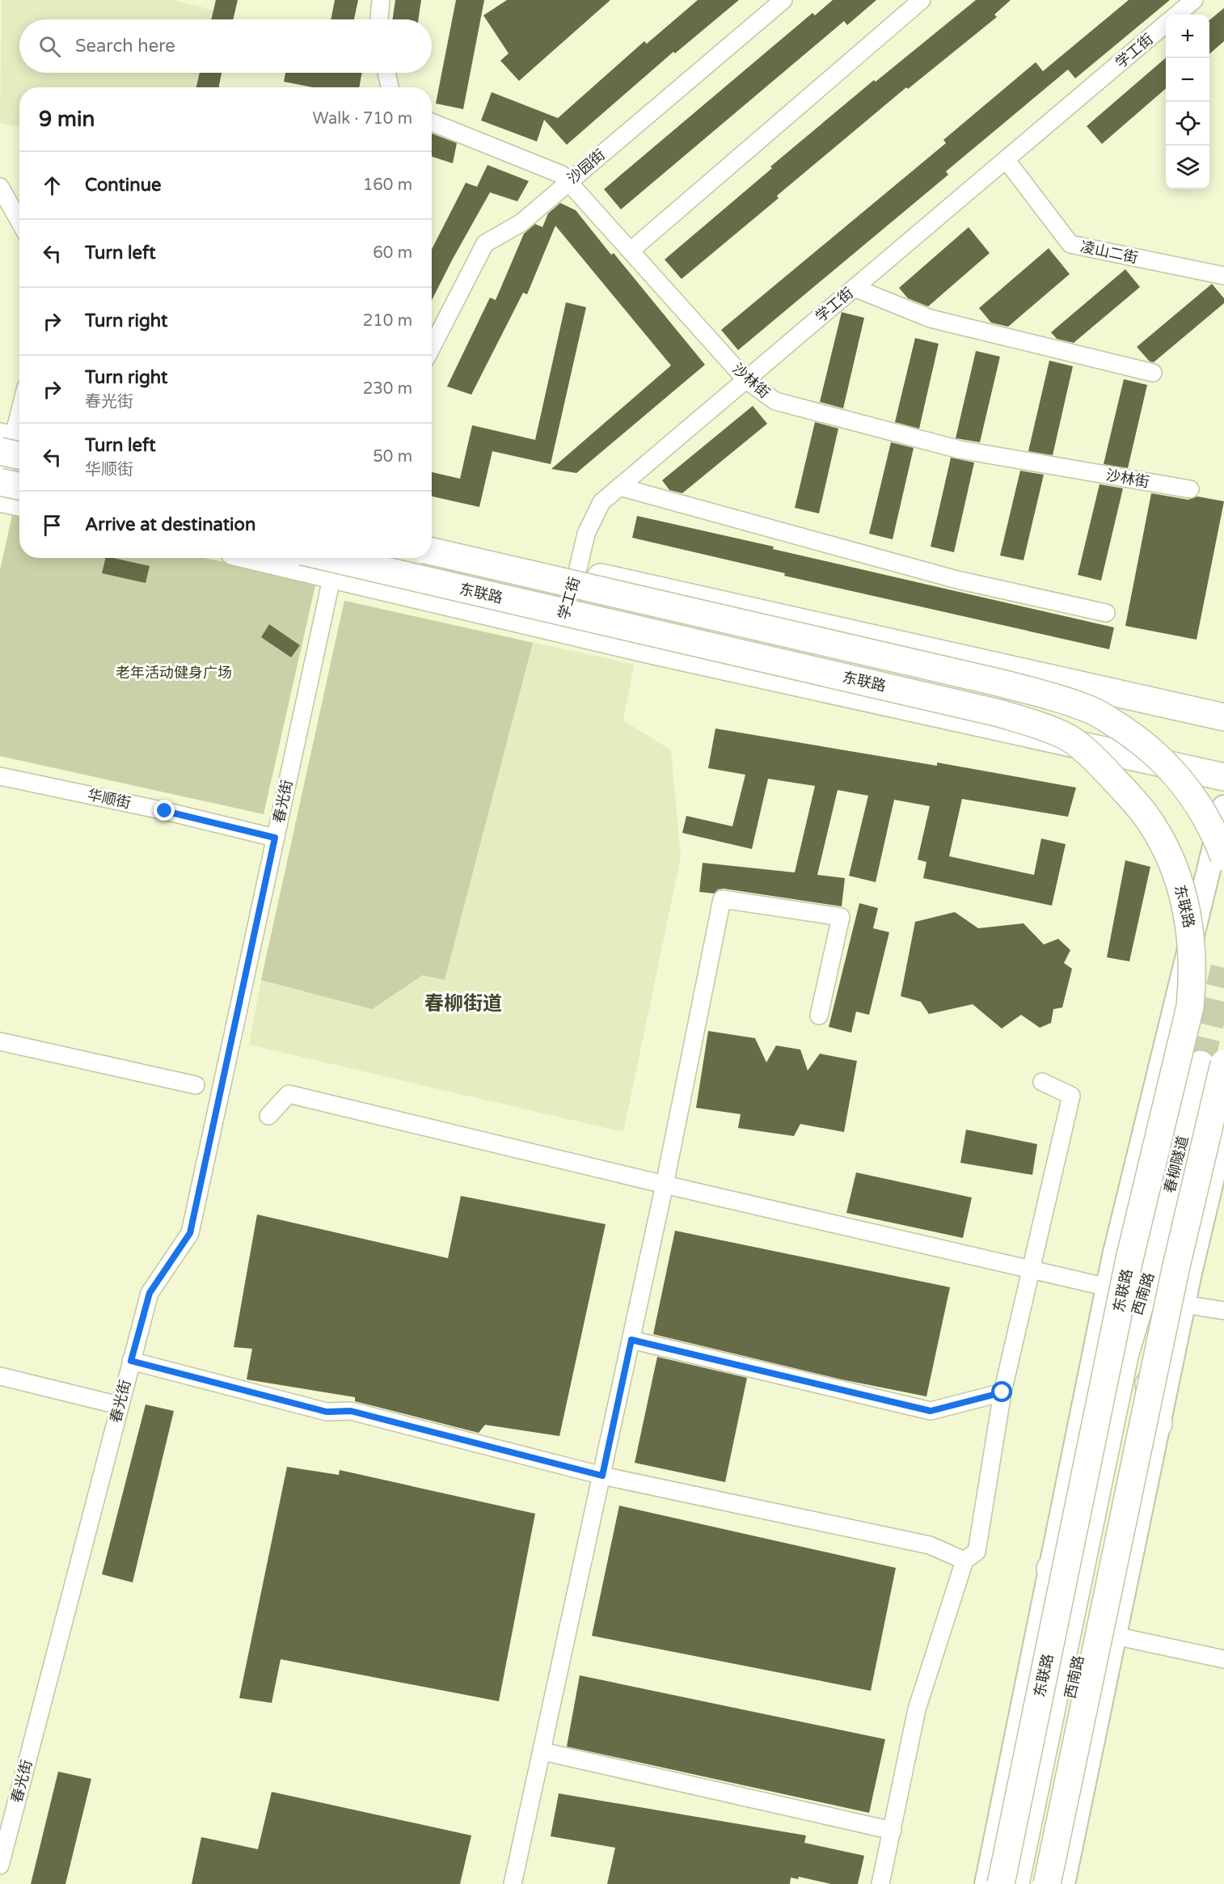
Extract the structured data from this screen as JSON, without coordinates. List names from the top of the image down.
{
  "streets": {
    "main road": ["东联路", "春柳隧道", "西南路"],
    "street": [
      "学工街",
      "沙园街",
      "凌山二街",
      "沙林街",
      "华顺街",
      "春光街"
    ]
  },
  "crossings": [
    ["学工街", "凌山二街"],
    ["学工街", "沙林街"],
    ["沙园街", "沙林街"],
    ["华顺街", "春光街"],
    ["春柳隧道", "西南路"]
  ],
  "districts": ["春柳街道"],
  "parks": ["老年活动健身广场"],
  "page": {
    "map_buttons": ["+", "−"],
    "search": "Search here",
    "heading": ["9 min", "Walk · 710 m"],
    "list": [
      ["Continue", "160 m"],
      ["Turn left", "60 m"],
      ["Turn right", "210 m"],
      ["Turn right", "春光街", "230 m"],
      ["Turn left", "华顺街", "50 m"],
      "Arrive at destination"
    ]
  }
}
